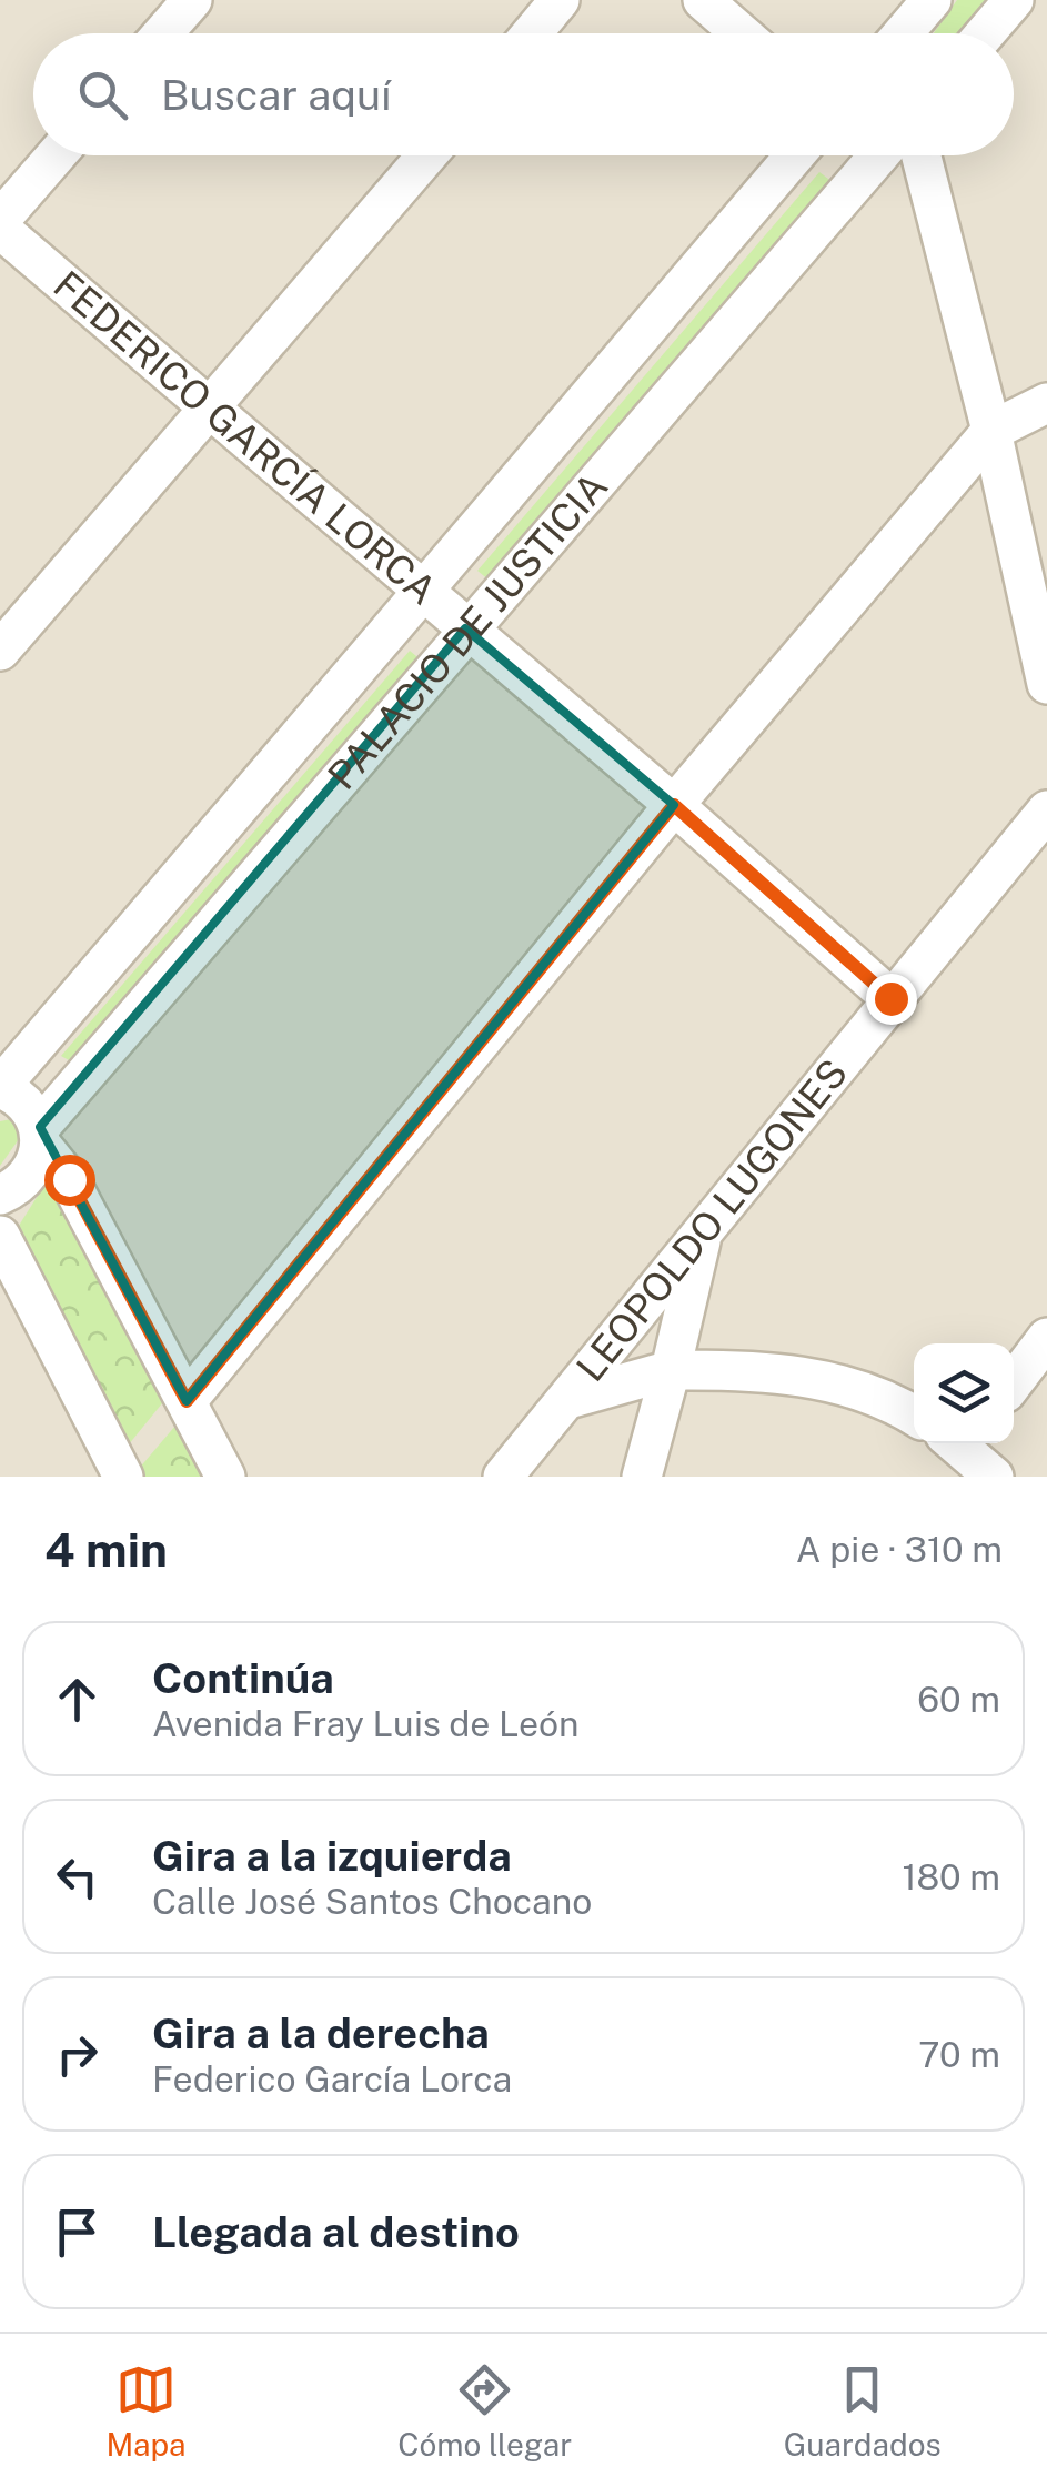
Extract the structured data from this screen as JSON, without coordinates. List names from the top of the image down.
{
  "streets": {
    "street": ["FEDERICO GARCÍA LORCA", "PALACIO DE JUSTICIA", "LEOPOLDO LUGONES"]
  },
  "crossings": [
    ["FEDERICO GARCÍA LORCA", "PALACIO DE JUSTICIA"],
    ["FEDERICO GARCÍA LORCA", "LEOPOLDO LUGONES"]
  ],
  "page": {
    "search": "Buscar aquí",
    "heading": ["4 min", "A pie · 310 m"],
    "list": [
      ["Continúa", "Avenida Fray Luis de León", "60 m"],
      ["Gira a la izquierda", "Calle José Santos Chocano", "180 m"],
      ["Gira a la derecha", "Federico García Lorca", "70 m"],
      "Llegada al destino"
    ],
    "nav": ["Mapa", "Cómo llegar", "Guardados"]
  }
}
